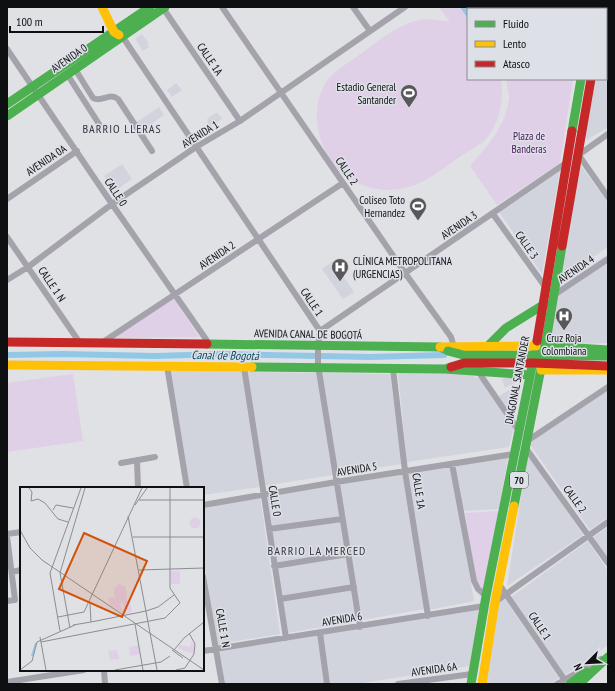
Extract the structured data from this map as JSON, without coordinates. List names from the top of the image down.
{
  "streets": {
    "main road": [
      "AVENIDA 0",
      "AVENIDA CANAL DE BOGOTÁ",
      "DIAGONAL SANTANDER",
      "70"
    ],
    "street": [
      "CALLE 1A",
      "AVENIDA 1",
      "AVENIDA 0A",
      "CALLE 2",
      "CALLE 0",
      "AVENIDA 3",
      "CALLE 3",
      "AVENIDA 2",
      "AVENIDA 4",
      "CALLE 1 N",
      "CALLE 1",
      "AVENIDA 5",
      "AVENIDA 6",
      "AVENIDA 6A"
    ]
  },
  "crossings": [
    ["AVENIDA 0", "CALLE 1A"],
    ["AVENIDA 0", "CALLE 0"],
    ["AVENIDA 0", "CALLE 1"],
    ["CALLE 1A", "AVENIDA 1"],
    ["CALLE 1A", "AVENIDA 5"],
    ["CALLE 1A", "AVENIDA 6"],
    ["AVENIDA 1", "CALLE 2"],
    ["AVENIDA 1", "CALLE 0"],
    ["AVENIDA 1", "CALLE 1 N"],
    ["AVENIDA 1", "CALLE 1"],
    ["AVENIDA 0A", "CALLE 0"],
    ["CALLE 2", "AVENIDA 3"],
    ["CALLE 2", "AVENIDA 2"],
    ["CALLE 2", "AVENIDA CANAL DE BOGOTÁ"],
    ["CALLE 2", "DIAGONAL SANTANDER"],
    ["CALLE 0", "AVENIDA 2"],
    ["CALLE 0", "AVENIDA CANAL DE BOGOTÁ"],
    ["CALLE 0", "AVENIDA 5"],
    ["CALLE 0", "AVENIDA 6"],
    ["AVENIDA 3", "CALLE 3"],
    ["AVENIDA 3", "CALLE 1"],
    ["AVENIDA 3", "DIAGONAL SANTANDER"],
    ["CALLE 3", "DIAGONAL SANTANDER"],
    ["AVENIDA 2", "CALLE 1"],
    ["AVENIDA 2", "AVENIDA CANAL DE BOGOTÁ"],
    ["AVENIDA 4", "DIAGONAL SANTANDER"],
    ["CALLE 1 N", "AVENIDA CANAL DE BOGOTÁ"],
    ["CALLE 1 N", "AVENIDA 6"],
    ["CALLE 1", "AVENIDA CANAL DE BOGOTÁ"],
    ["CALLE 1", "DIAGONAL SANTANDER"],
    ["CALLE 1", "AVENIDA 5"],
    ["CALLE 1", "AVENIDA 6"],
    ["DIAGONAL SANTANDER", "AVENIDA 5"],
    ["DIAGONAL SANTANDER", "AVENIDA 6"],
    ["DIAGONAL SANTANDER", "AVENIDA 6A"]
  ],
  "districts": ["BARRIO LLERAS", "BARRIO LA MERCED"],
  "water": ["Canal de Bogotá"],
  "parks": ["Plaza de Banderas"],
  "places": {
    "sports": ["Estadio General Santander", "Coliseo Toto Hernandez"],
    "hospital": ["CLÍNICA METROPOLITANA (URGENCIAS)", "Cruz Roja Colombiana"]
  },
  "legend": ["Fluido", "Lento", "Atasco"],
  "scale_bar": "100 m",
  "north": "bottom left"
}
